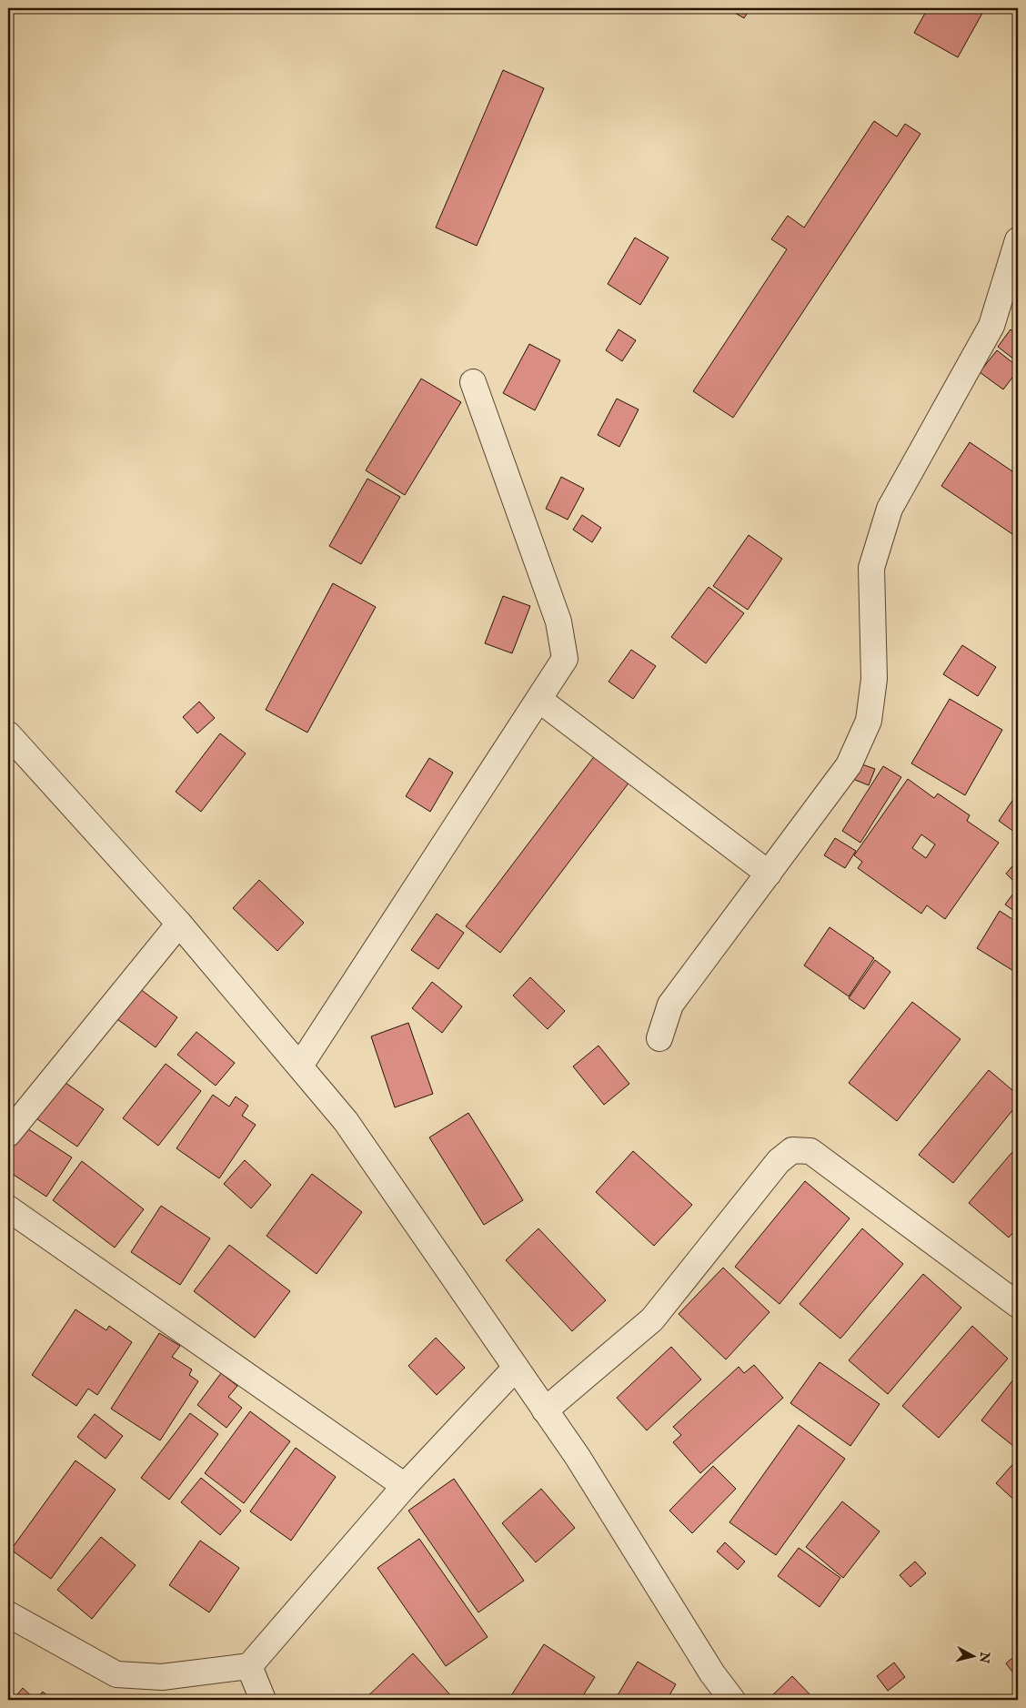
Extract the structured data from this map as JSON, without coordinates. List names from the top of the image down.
{
  "north": "right"
}
